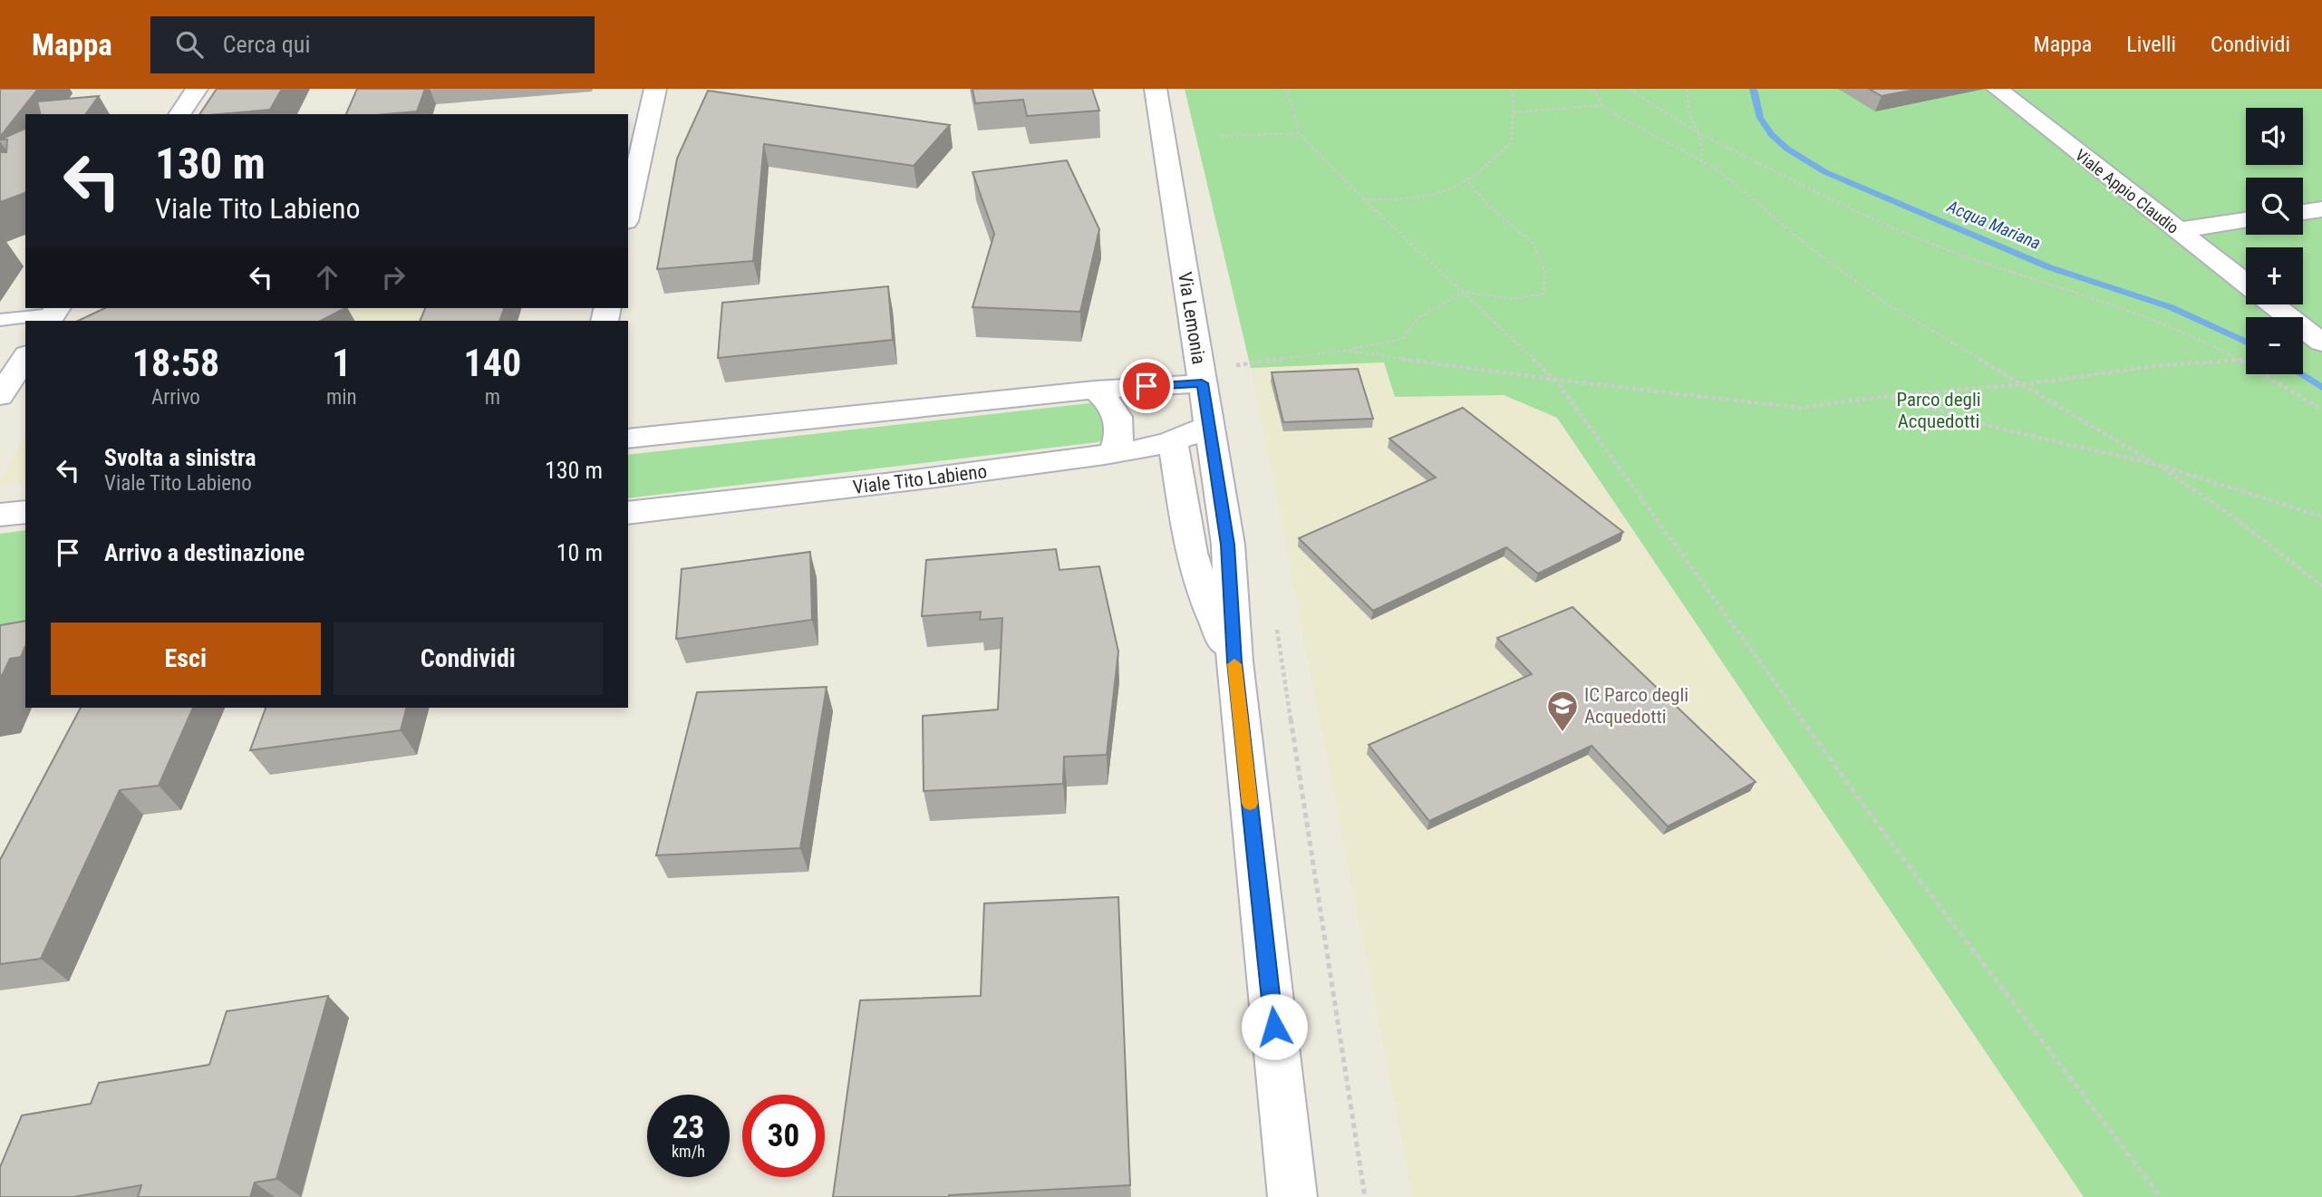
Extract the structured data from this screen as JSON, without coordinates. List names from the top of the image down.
{
  "streets": {
    "street": ["Viale Appio Claudio", "Via Lemonia", "Viale Tito Labieno"]
  },
  "crossings": [
    ["Via Lemonia", "Viale Tito Labieno"]
  ],
  "water": ["Acqua Mariana"],
  "parks": ["Parco degli Acquedotti"],
  "places": {
    "school or university": ["IC Parco degli Acquedotti"]
  },
  "page": {
    "header": "Mappa",
    "search": "Cerca qui",
    "nav": ["Mappa", "Livelli", "Condividi"],
    "map_buttons": ["+", "−"],
    "turn": ["130 m", "Viale Tito Labieno"],
    "eta": [
      "18:58",
      "Arrivo",
      "1",
      "min",
      "140",
      "m"
    ],
    "list": [
      {
        "name": "Svolta a sinistra",
        "note": "Viale Tito Labieno",
        "value": "130 m"
      },
      {
        "name": "Arrivo a destinazione",
        "value": "10 m"
      }
    ],
    "buttons": ["Esci", "Condividi"],
    "speed": "23 km/h",
    "limit": "30"
  }
}
